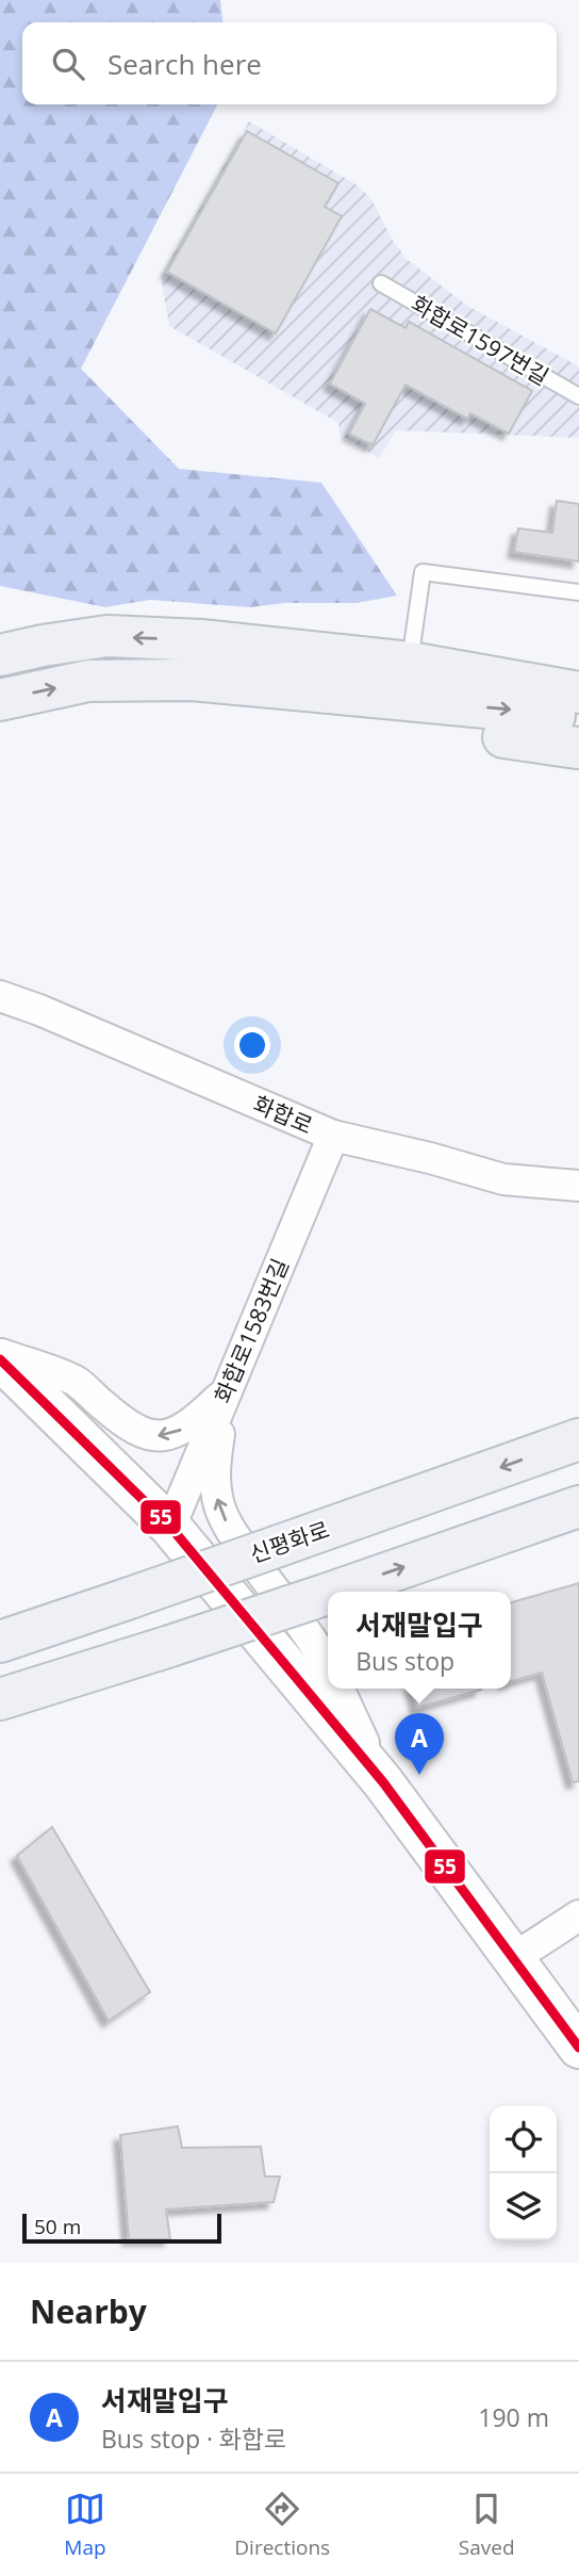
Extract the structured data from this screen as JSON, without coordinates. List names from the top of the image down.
{
  "streets": {
    "highway": ["신평화로"],
    "street": ["화합로", "화합로1583번길"],
    "lane": ["화합로1597번길"]
  },
  "crossings": [
    ["화합로", "화합로1583번길"]
  ],
  "lines": ["transit line 55"],
  "scale_bar": "50 m",
  "page": {
    "search": "Search here",
    "popup": ["서재말입구", "Bus stop"],
    "pins": "A",
    "scale": "50 m",
    "heading": "Nearby",
    "list": [
      {
        "mark": "A",
        "name": "서재말입구",
        "note": "Bus stop · 화합로",
        "value": "190 m"
      }
    ],
    "nav": ["Map", "Directions", "Saved"]
  }
}
